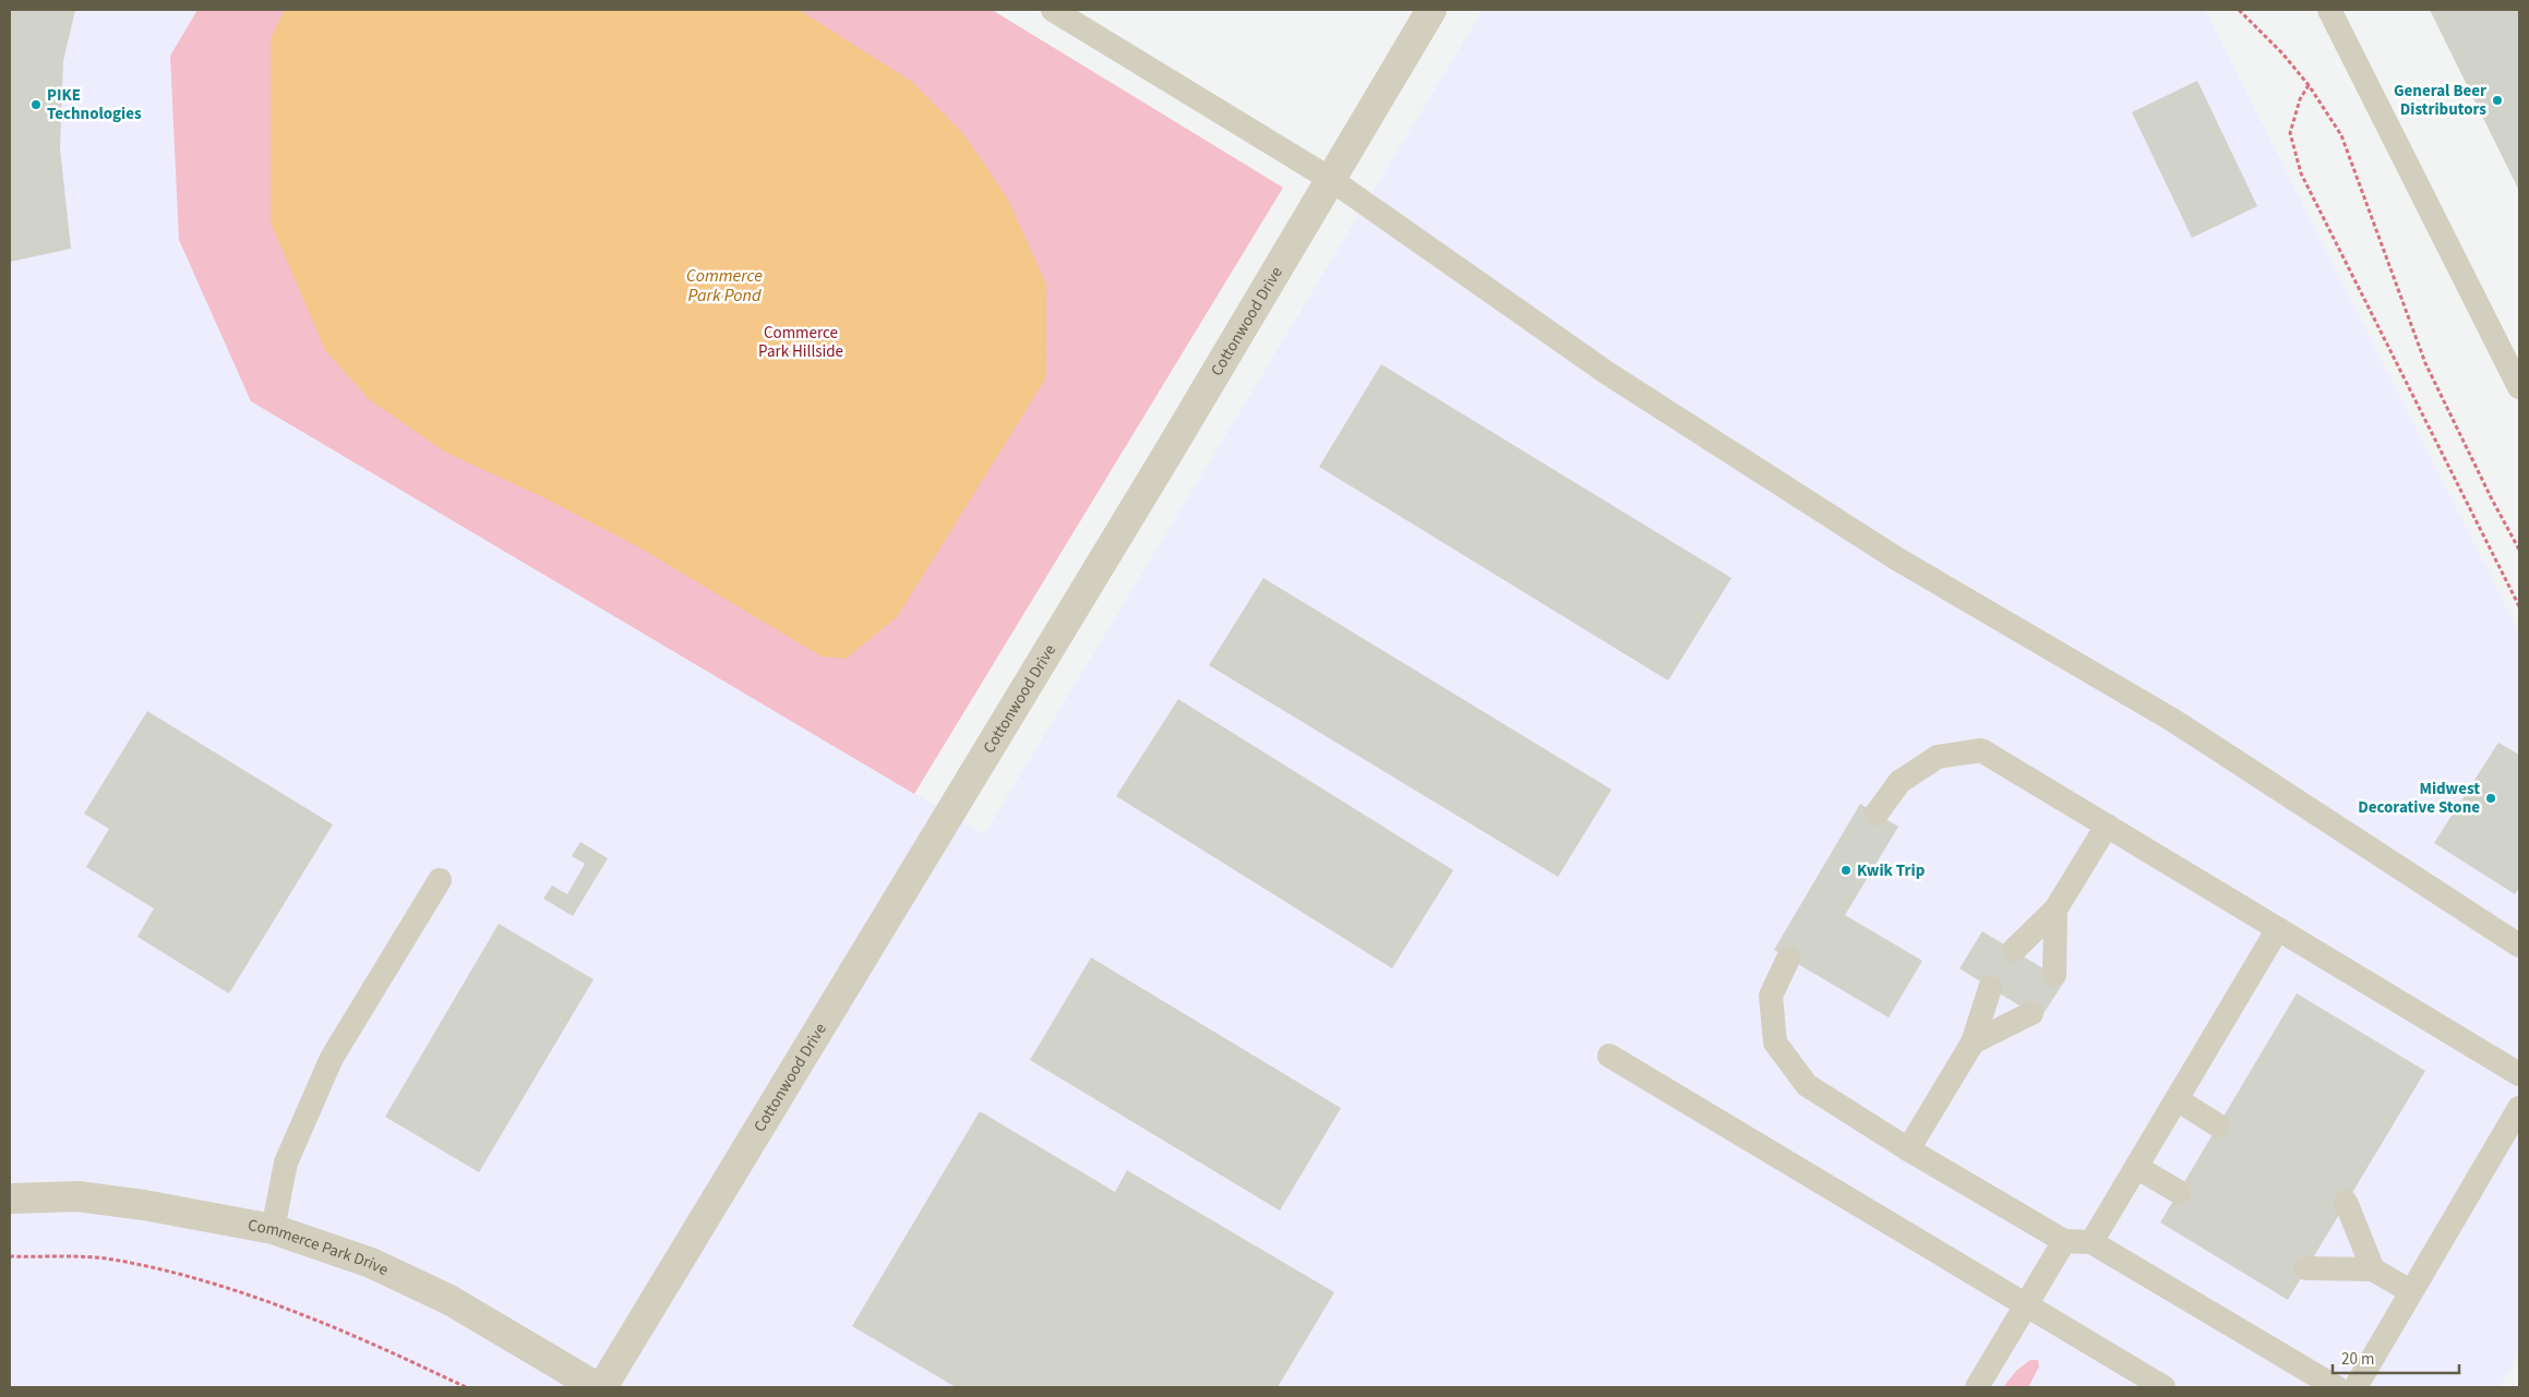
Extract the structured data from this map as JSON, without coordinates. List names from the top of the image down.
{
  "streets": {
    "street": ["Cottonwood Drive", "Commerce Park Drive"]
  },
  "water": ["Commerce Park Pond"],
  "parks": ["Commerce Park Hillside"],
  "places": [
    "General Beer Distributors",
    "PIKE Technologies",
    "Midwest Decorative Stone",
    "Kwik Trip"
  ],
  "scale_bar": "20 m"
}
